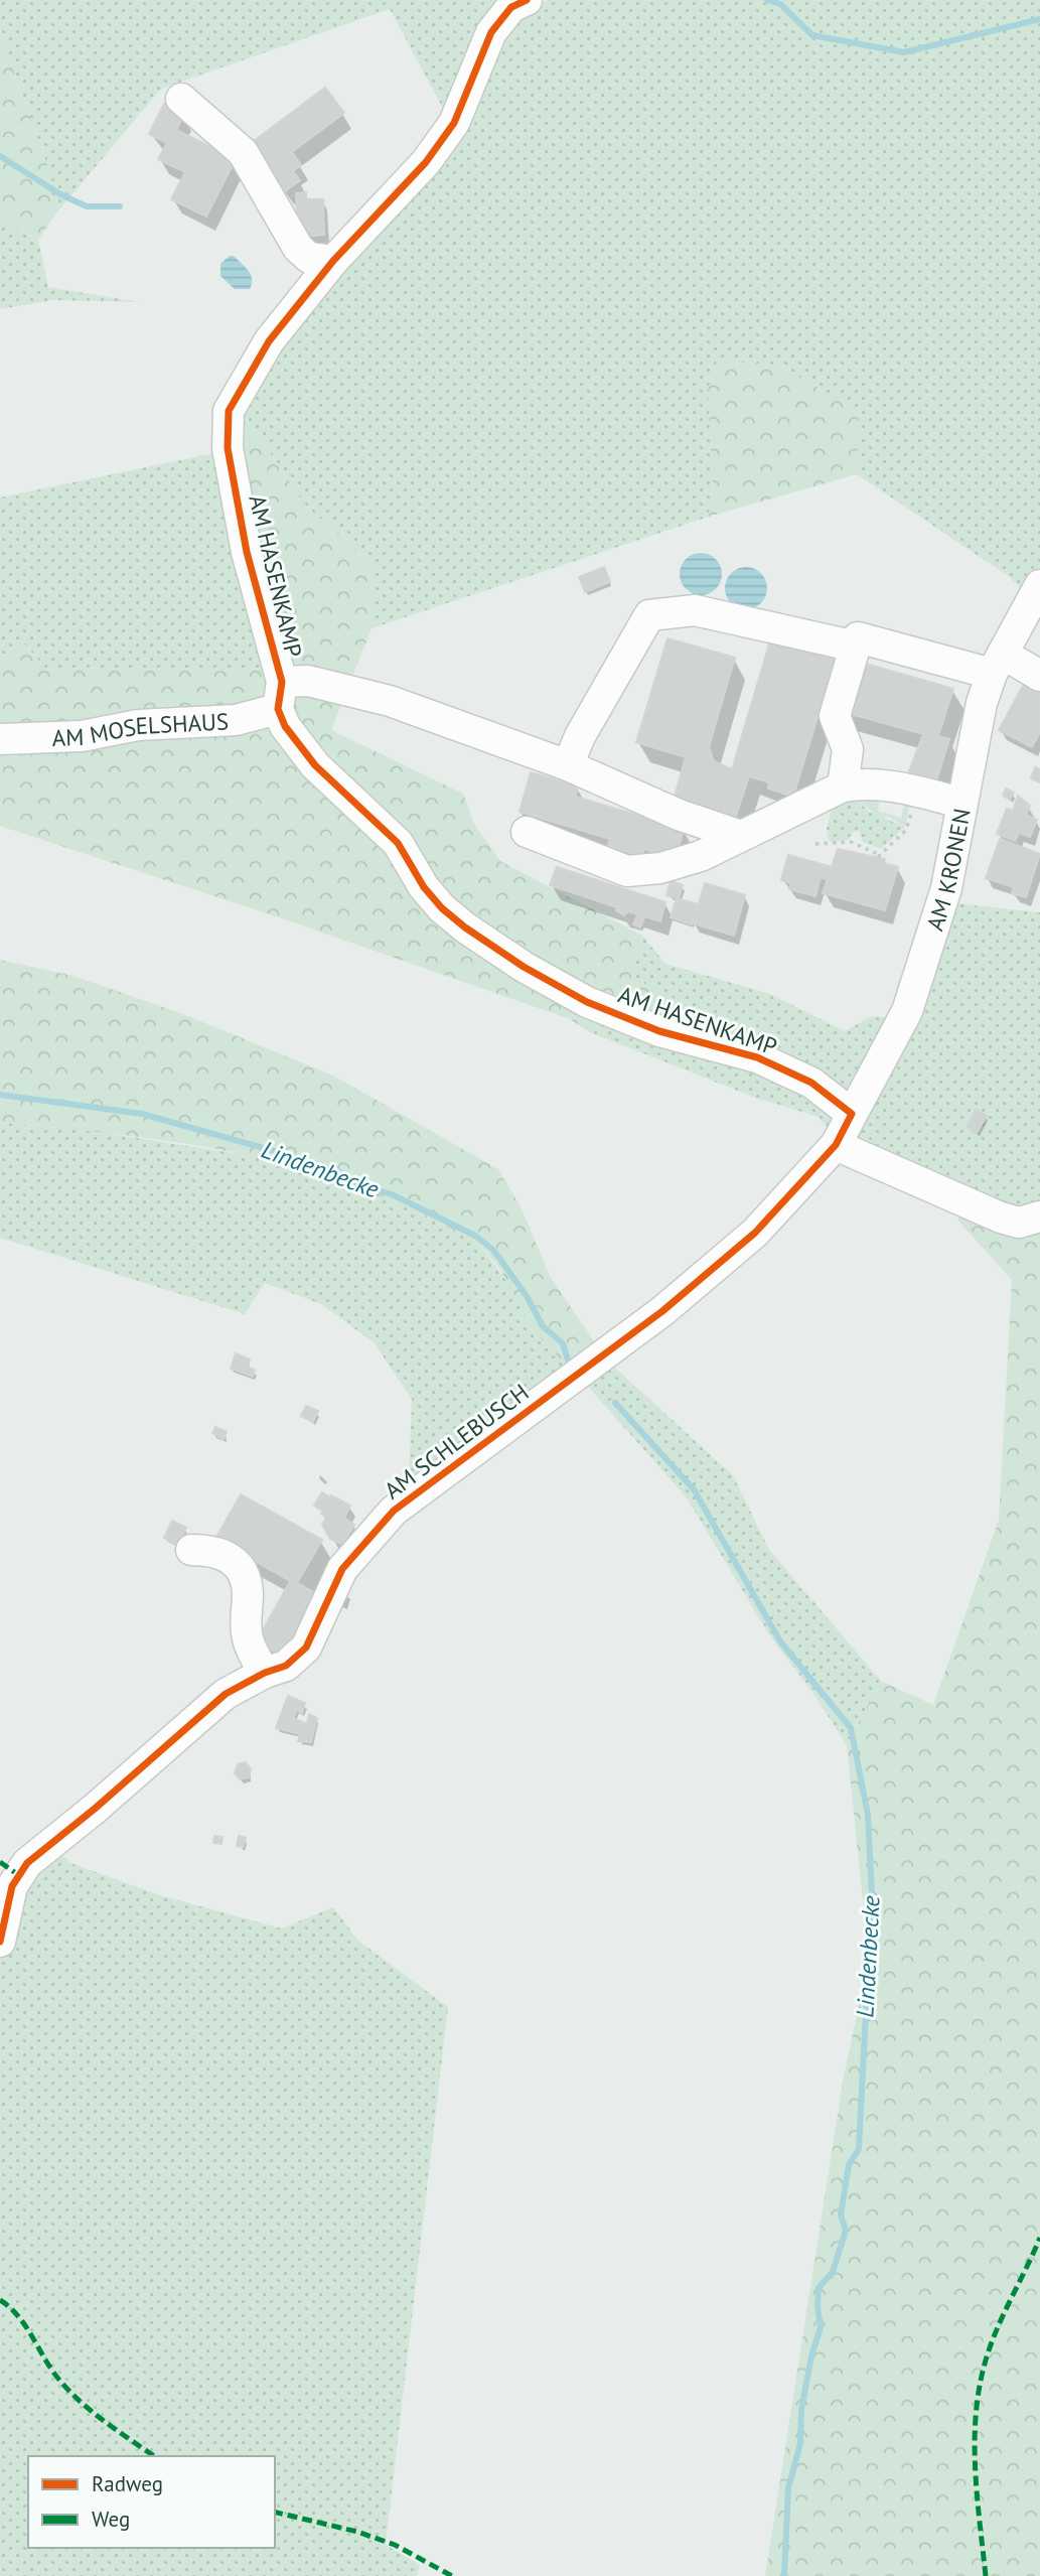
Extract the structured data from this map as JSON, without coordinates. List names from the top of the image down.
{
  "streets": {
    "street": [
      "AM HASENKAMP",
      "AM MOSELSHAUS",
      "AM KRONEN",
      "AM SCHLEBUSCH"
    ]
  },
  "crossings": [
    ["AM HASENKAMP", "AM MOSELSHAUS"],
    ["AM HASENKAMP", "AM KRONEN"],
    ["AM KRONEN", "AM SCHLEBUSCH"]
  ],
  "water": ["Lindenbecke"],
  "legend": ["Radweg", "Weg"]
}
